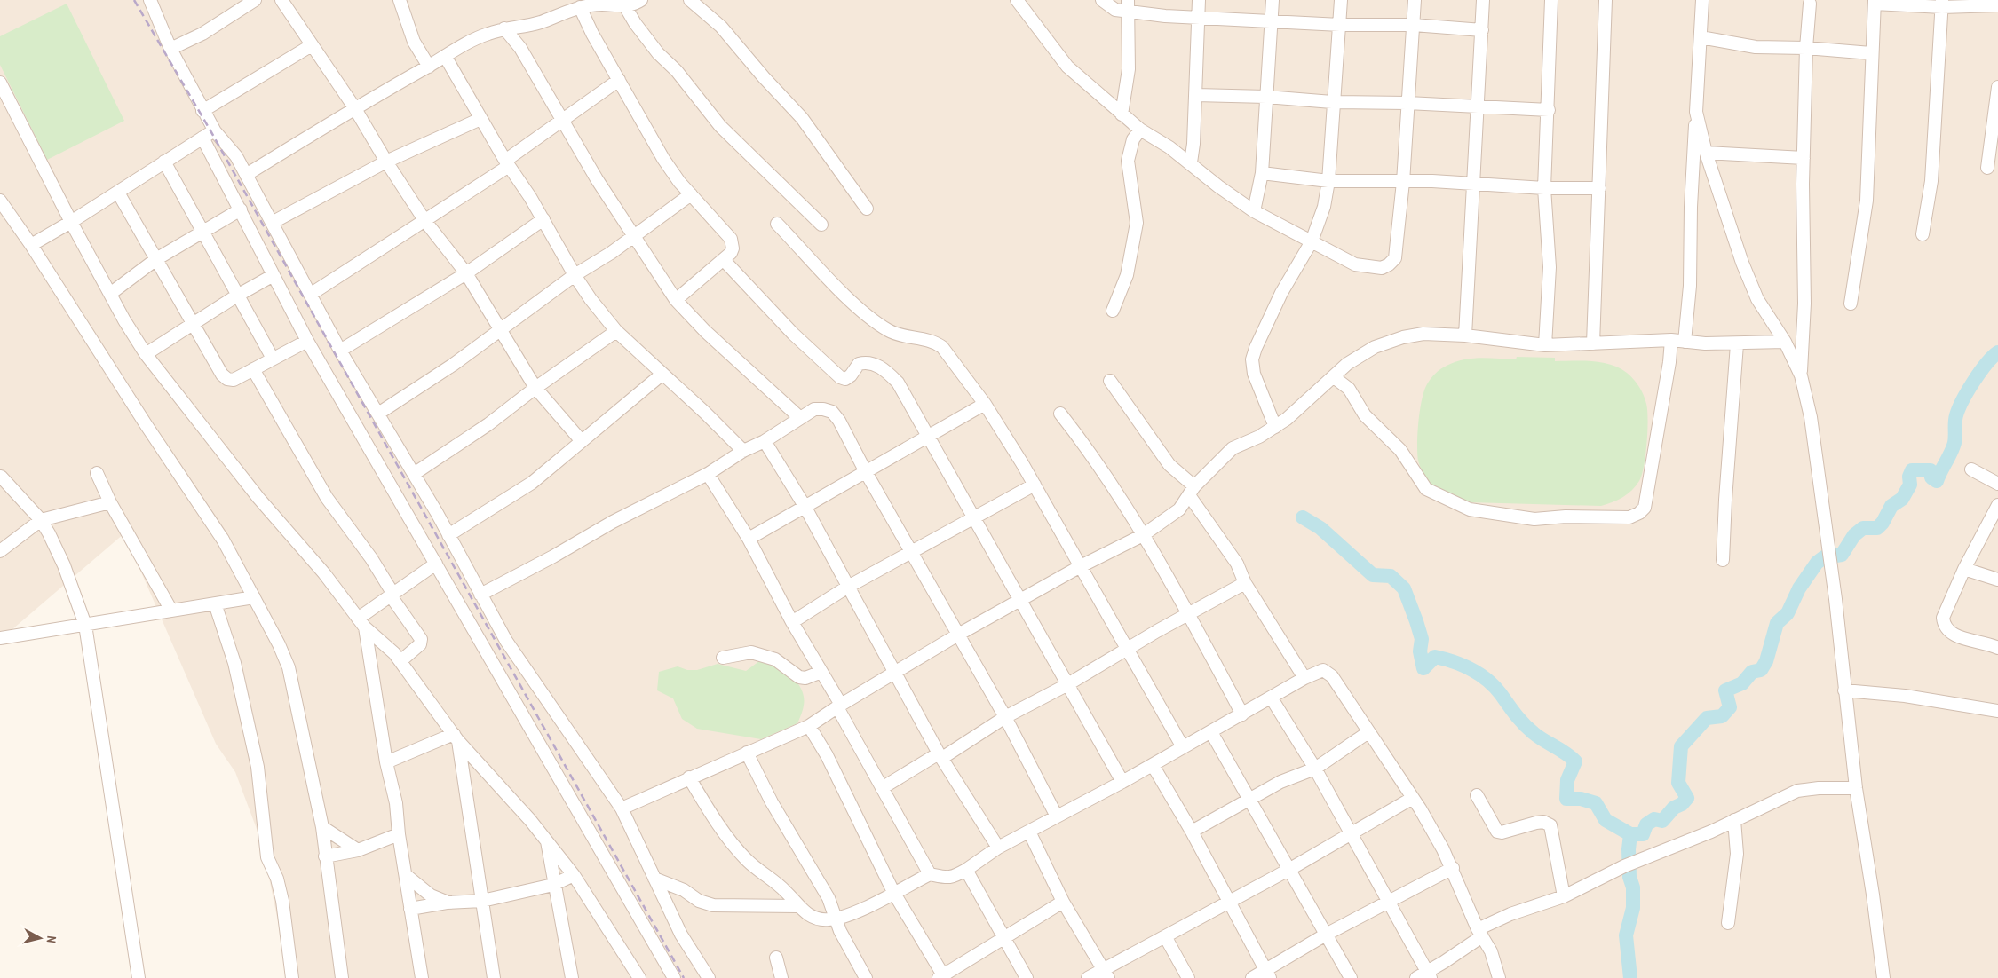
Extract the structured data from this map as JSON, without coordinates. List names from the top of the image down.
{
  "north": "right"
}
